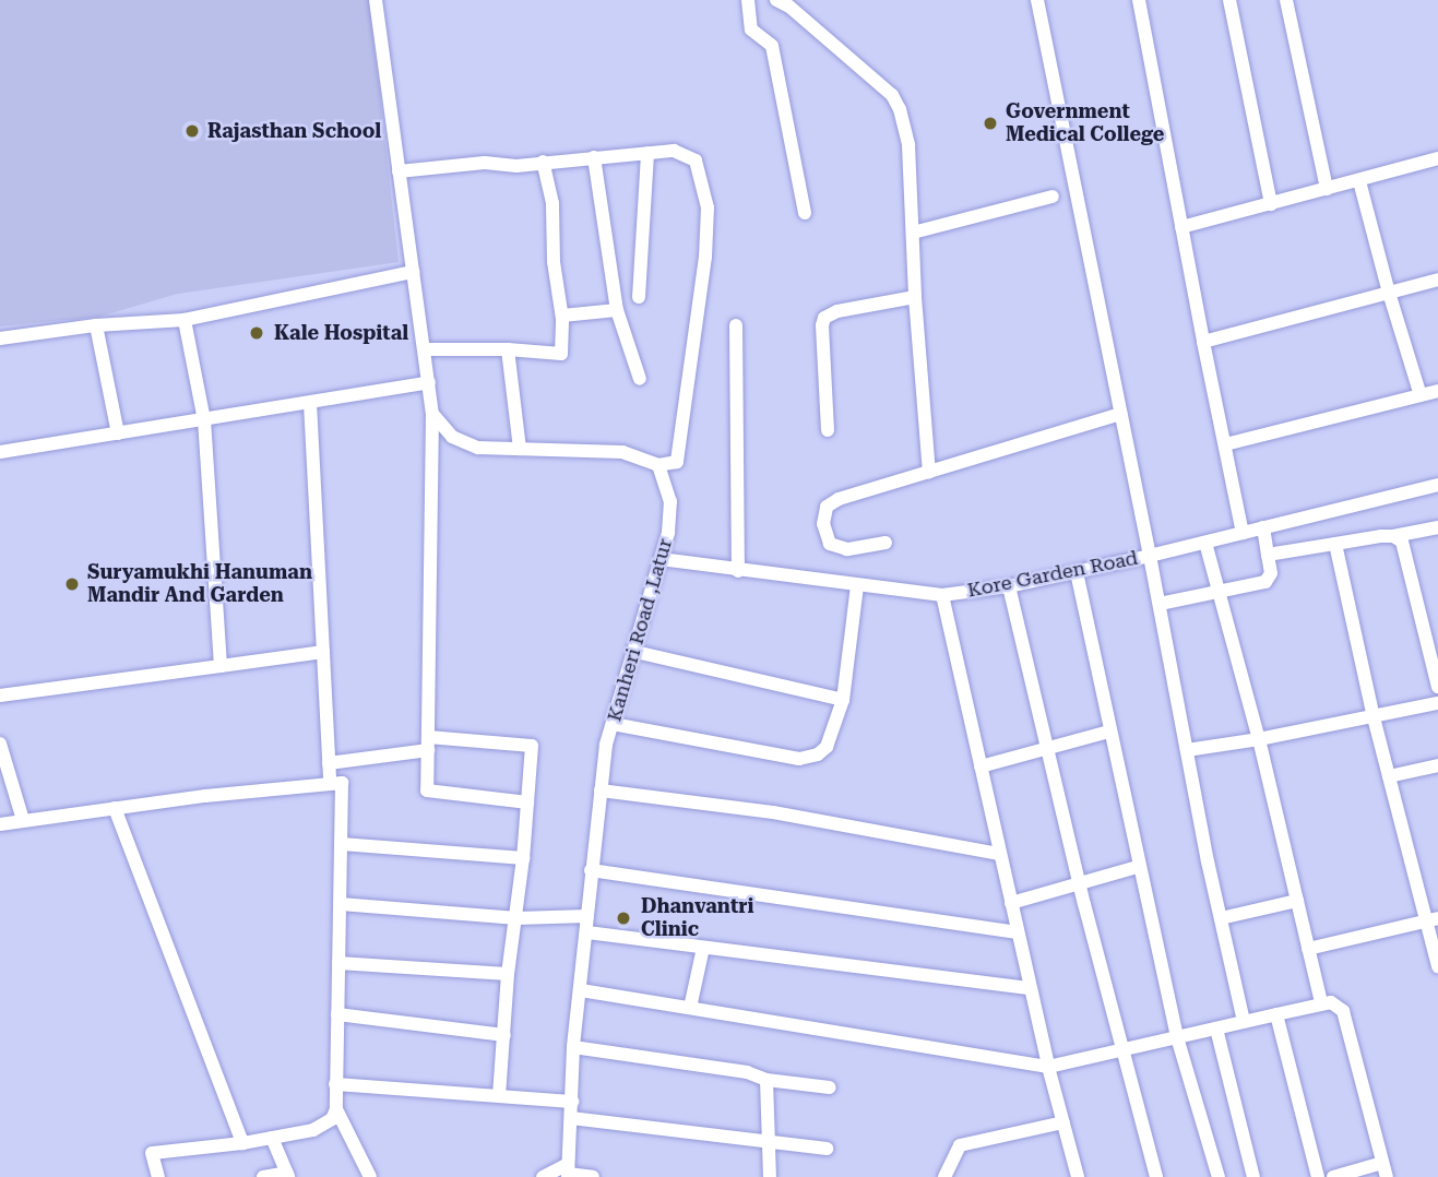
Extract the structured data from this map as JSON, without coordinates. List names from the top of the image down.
{
  "streets": {
    "street": ["Kore Garden Road", "Kanheri Road ,Latur"]
  },
  "crossings": [
    ["Kore Garden Road", "Kanheri Road ,Latur"]
  ],
  "places": [
    "Government Medical College",
    "Rajasthan School",
    "Kale Hospital",
    "Suryamukhi Hanuman Mandir And Garden",
    "Dhanvantri Clinic"
  ]
}
